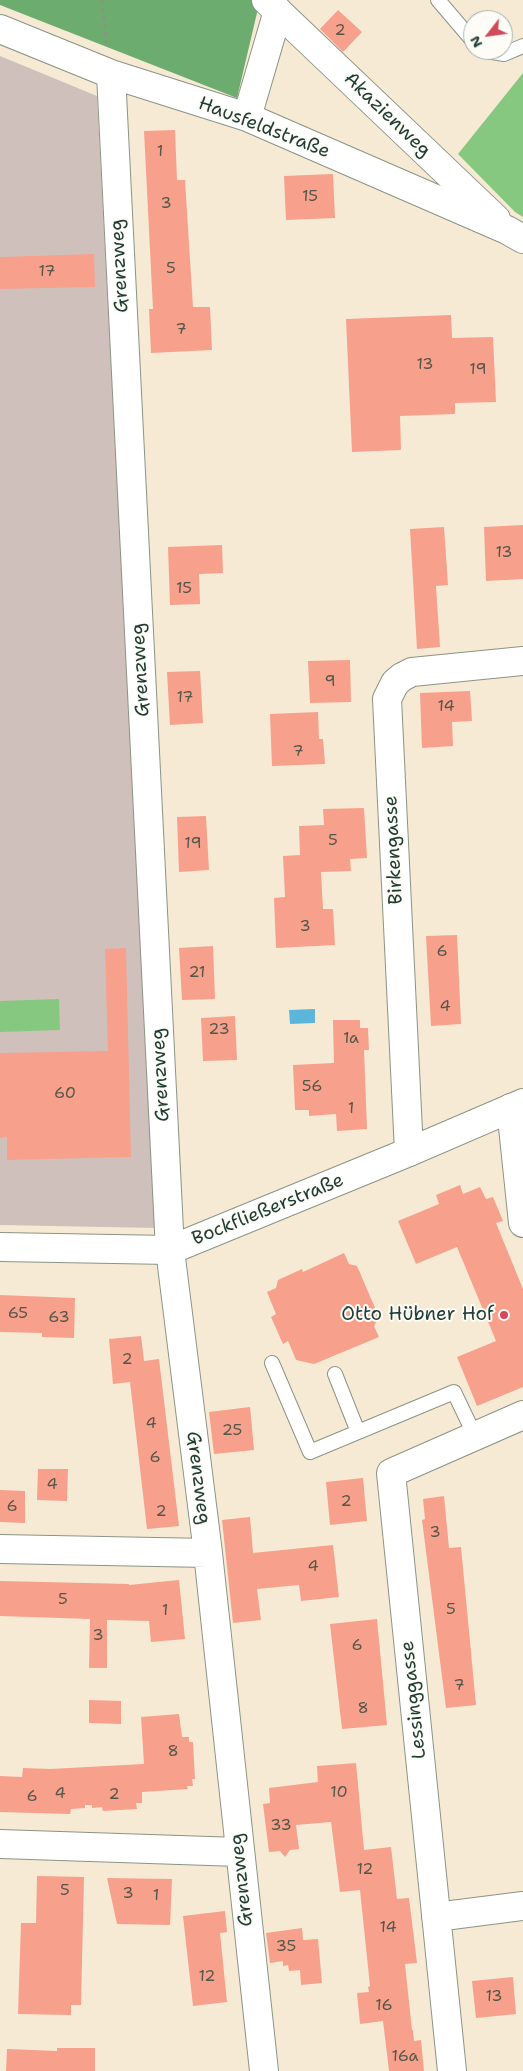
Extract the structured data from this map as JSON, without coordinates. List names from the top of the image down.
{
  "streets": {
    "street": [
      "Akazienweg",
      "Hausfeldstraße",
      "Grenzweg",
      "Birkengasse",
      "Bockfließerstraße",
      "Lessinggasse"
    ]
  },
  "crossings": [
    ["Akazienweg", "Hausfeldstraße"],
    ["Hausfeldstraße", "Grenzweg"],
    ["Grenzweg", "Bockfließerstraße"],
    ["Birkengasse", "Bockfließerstraße"]
  ],
  "places": ["Otto Hübner Hof"],
  "house_numbers": [
    "2",
    "1",
    "15",
    "3",
    "5",
    "17",
    "7",
    "13",
    "19",
    "13",
    "15",
    "9",
    "17",
    "14",
    "7",
    "5",
    "19",
    "3",
    "6",
    "21",
    "4",
    "23",
    "1a",
    "56",
    "60",
    "1",
    "65",
    "63",
    "2",
    "4",
    "25",
    "6",
    "4",
    "2",
    "6",
    "2",
    "3",
    "4",
    "5",
    "5",
    "1",
    "3",
    "6",
    "7",
    "8",
    "8",
    "10",
    "4",
    "2",
    "6",
    "33",
    "12",
    "5",
    "3",
    "1",
    "14",
    "35",
    "12",
    "13",
    "16",
    "16a"
  ],
  "north": "bottom left"
}
